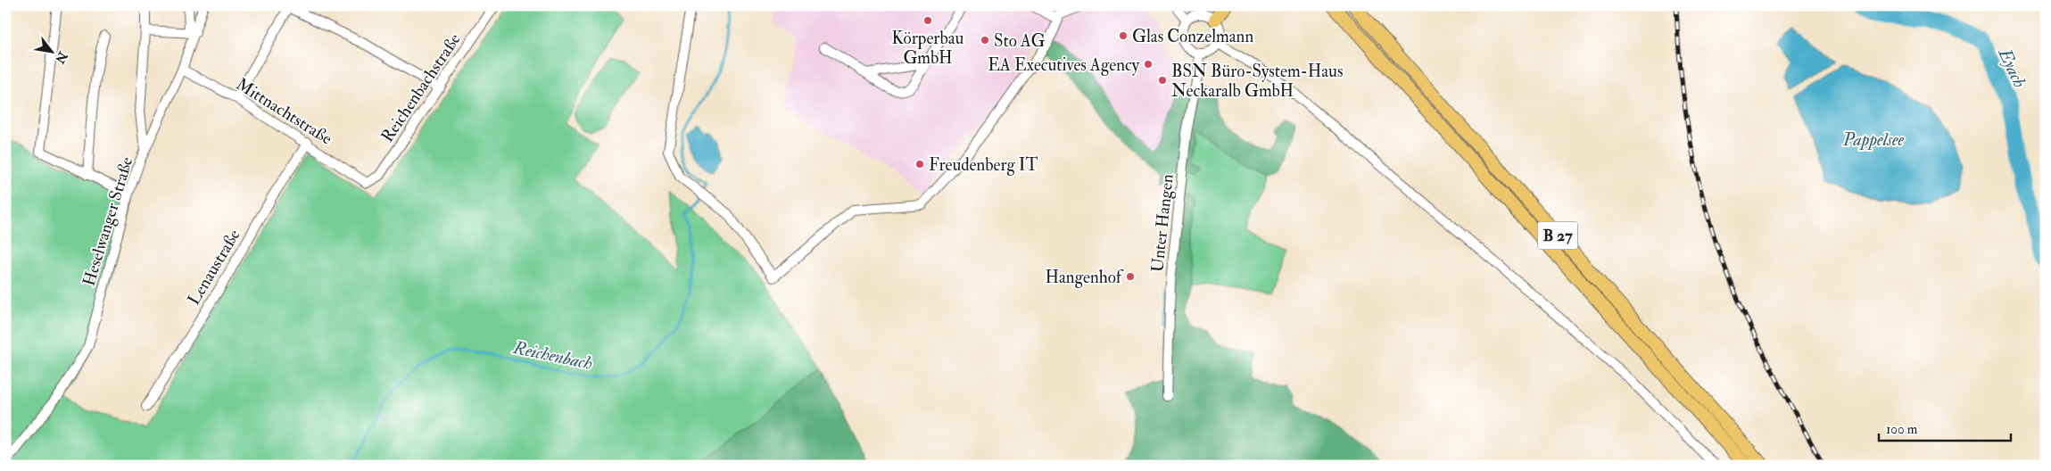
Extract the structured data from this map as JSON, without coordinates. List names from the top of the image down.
{
  "streets": {
    "highway": ["B 27"],
    "street": [
      "Reichenbachstraße",
      "Mittnachtstraße",
      "Heselwanger Straße",
      "Unter Hangen",
      "Lenaustraße"
    ]
  },
  "crossings": [
    ["Reichenbachstraße", "Mittnachtstraße"],
    ["Mittnachtstraße", "Heselwanger Straße"],
    ["Mittnachtstraße", "Lenaustraße"]
  ],
  "water": ["Eyach", "Pappelsee", "Reichenbach"],
  "places": [
    "Körperbau GmbH",
    "Glas Conzelmann",
    "Sto AG",
    "EA Executives Agency",
    "BSN Büro-System-Haus Neckaralb GmbH",
    "Freudenberg IT",
    "Hangenhof"
  ],
  "scale_bar": "100 m",
  "north": "bottom right"
}
